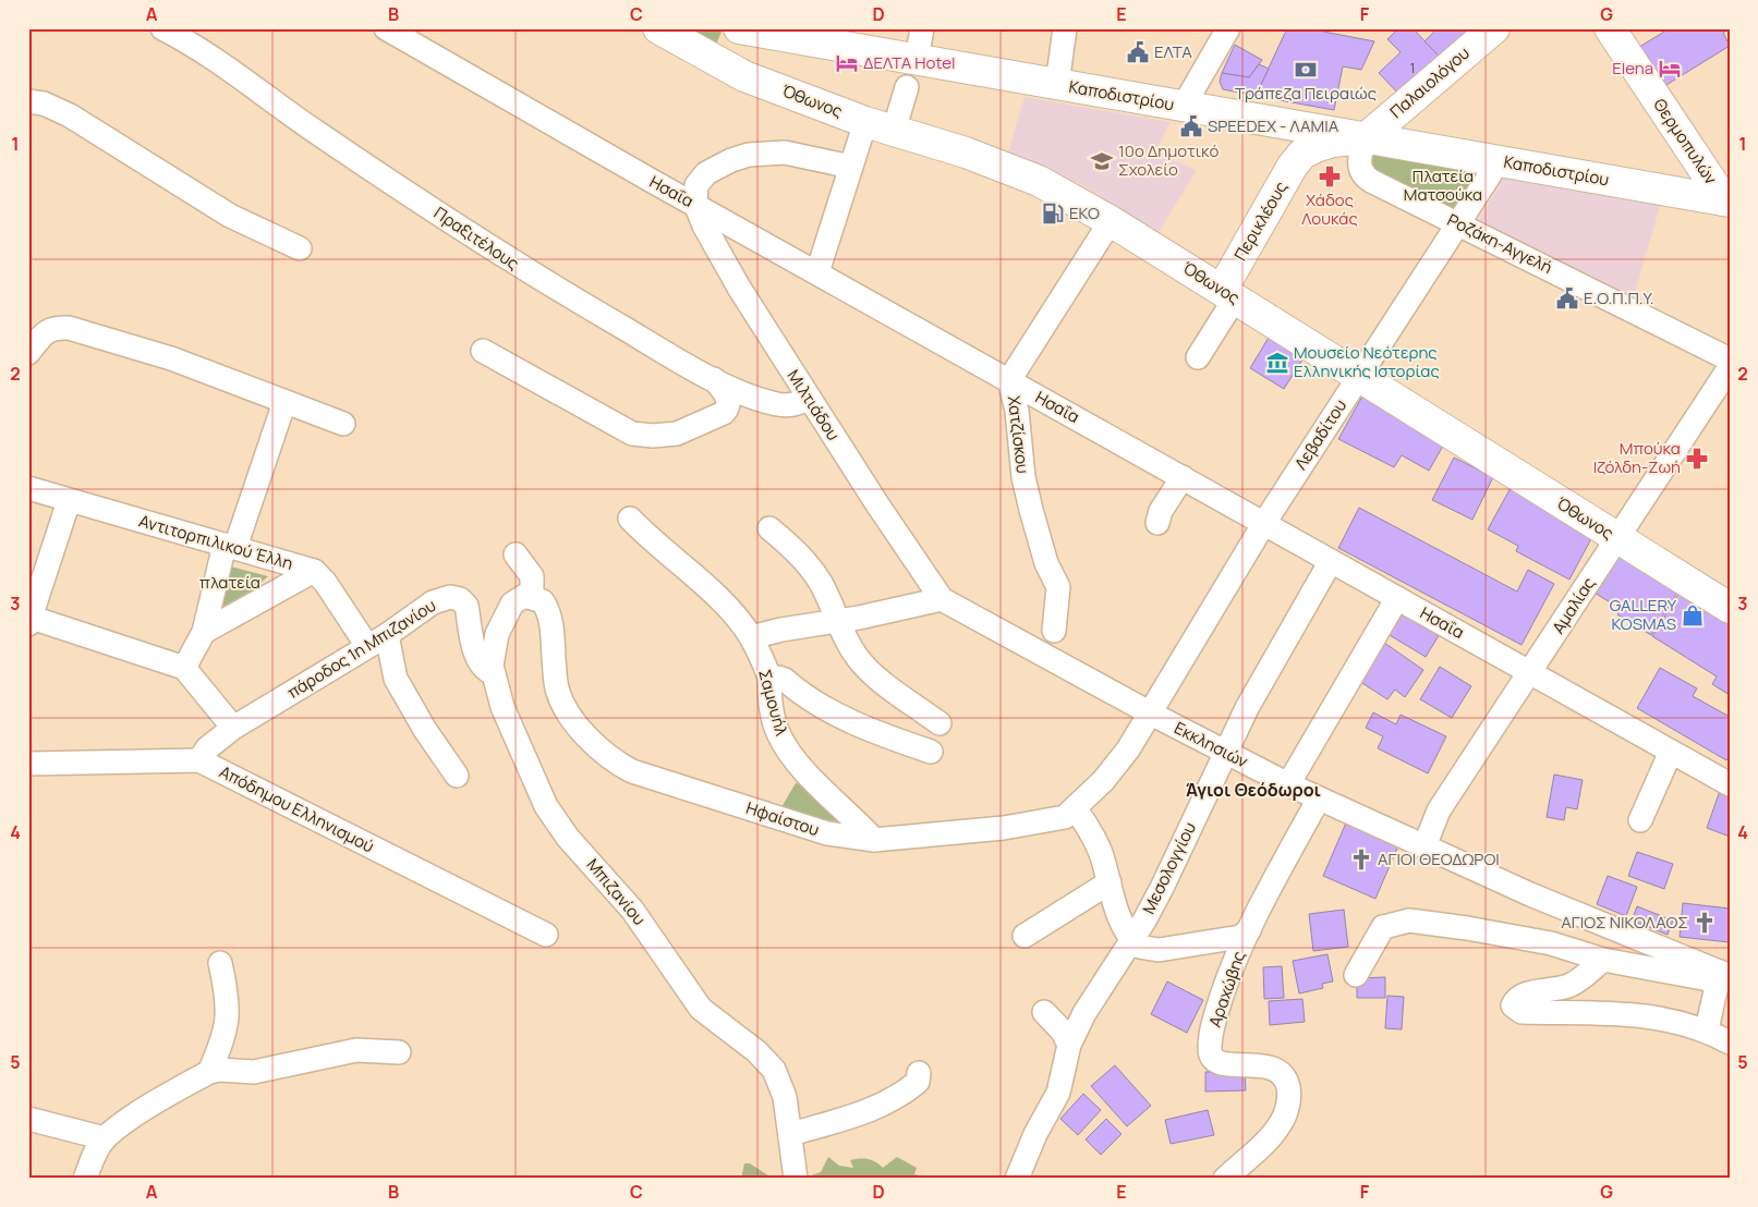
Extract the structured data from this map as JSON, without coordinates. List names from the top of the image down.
{
  "streets": {
    "main road": [
      "Παλαιολόγου",
      "Καποδιστρίου",
      "Όθωνος",
      "Θερμοπυλών",
      "Περικλέους"
    ],
    "street": [
      "Ησαΐα",
      "Πραξιτέλους",
      "Ροζάκη-Αγγελή",
      "Μιλτιάδου",
      "Χατζίσκου",
      "Λεβαδίτου",
      "Αντιτορπιλικού Έλλη",
      "Αμαλίας",
      "πάροδος 1η Μπιζανίου",
      "Σαμουήλ",
      "Εκκλησιών",
      "Απόδημου Ελληνισμού",
      "Ηφαίστου",
      "Μεσολογγίου",
      "Μπιζανίου",
      "Αραχώβης"
    ]
  },
  "crossings": [
    ["Παλαιολόγου", "Καποδιστρίου"],
    ["Παλαιολόγου", "Ροζάκη-Αγγελή"],
    ["Καποδιστρίου", "Θερμοπυλών"],
    ["Καποδιστρίου", "Περικλέους"],
    ["Καποδιστρίου", "Ροζάκη-Αγγελή"],
    ["Καποδιστρίου", "Λεβαδίτου"],
    ["Όθωνος", "Περικλέους"],
    ["Όθωνος", "Χατζίσκου"],
    ["Όθωνος", "Λεβαδίτου"],
    ["Όθωνος", "Αμαλίας"],
    ["Ησαΐα", "Μιλτιάδου"],
    ["Ησαΐα", "Χατζίσκου"],
    ["Ησαΐα", "Λεβαδίτου"],
    ["Ησαΐα", "Αμαλίας"],
    ["Ησαΐα", "Μεσολογγίου"],
    ["Πραξιτέλους", "Μιλτιάδου"],
    ["Ροζάκη-Αγγελή", "Λεβαδίτου"],
    ["Μιλτιάδου", "Εκκλησιών"],
    ["Λεβαδίτου", "Εκκλησιών"],
    ["Λεβαδίτου", "Ηφαίστου"],
    ["Αντιτορπιλικού Έλλη", "πάροδος 1η Μπιζανίου"],
    ["Αμαλίας", "Εκκλησιών"],
    ["πάροδος 1η Μπιζανίου", "Απόδημου Ελληνισμού"],
    ["πάροδος 1η Μπιζανίου", "Μπιζανίου"],
    ["Σαμουήλ", "Ηφαίστου"],
    ["Εκκλησιών", "Ηφαίστου"],
    ["Εκκλησιών", "Μεσολογγίου"],
    ["Εκκλησιών", "Αραχώβης"],
    ["Ηφαίστου", "Μπιζανίου"]
  ],
  "districts": ["Άγιοι Θεόδωροι"],
  "parks": ["Πλατεία Ματσούκα", "πλατεία"],
  "places": {
    "public building": ["ΕΛΤΑ", "SPEEDEX - ΛΑΜΙΑ", "Ε.Ο.Π.Π.Υ."],
    "hotel": ["ΔΕΛΤΑ Hotel", "Elena"],
    "bank": ["Τράπεζα Πειραιώς"],
    "school or university": ["10ο Δημοτικό Σχολείο"],
    "pharmacy": ["Χάδος Λουκάς", "Μπούκα Ιζόλδη-Ζωή"],
    "fuel station": ["EKO"],
    "museum": ["Μουσείο Νεότερης Ελληνικής Ιστορίας"],
    "shop": ["GALLERY KOSMAS"],
    "church": ["ΑΓΙΟΙ ΘΕΟΔΩΡΟΙ", "ΑΓΙΟΣ ΝΙΚΟΛΑΟΣ"]
  },
  "house_numbers": ["1"],
  "grid": {
    "columns": [
      "A",
      "B",
      "C",
      "D",
      "E",
      "F",
      "G"
    ],
    "rows": [
      "1",
      "2",
      "3",
      "4",
      "5"
    ]
  }
}
